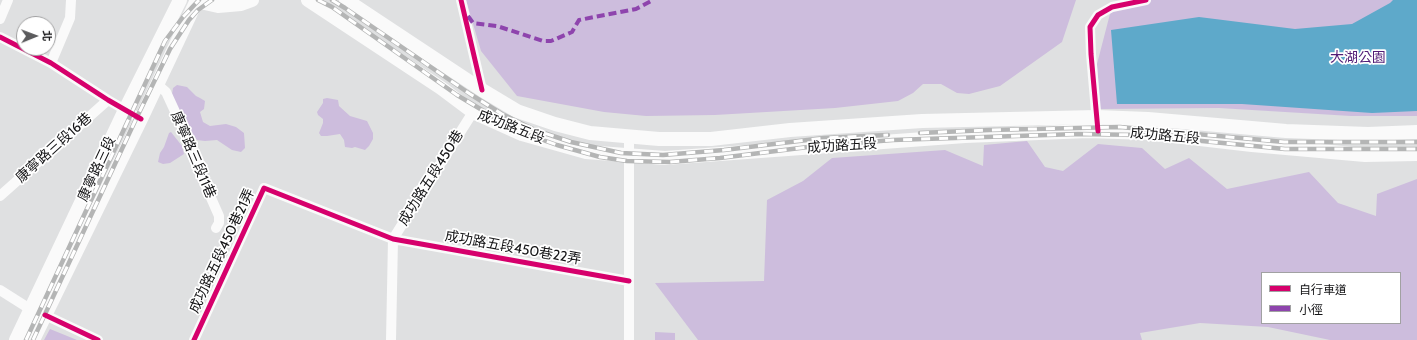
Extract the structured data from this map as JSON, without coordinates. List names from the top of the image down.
{
  "streets": {
    "main road": ["成功路五段", "康寧路三段"],
    "street": [
      "康寧路三段16巷",
      "康寧路三段11巷",
      "成功路五段450巷",
      "成功路五段450巷22弄",
      "成功路五段450巷21弄"
    ]
  },
  "crossings": [
    ["成功路五段", "成功路五段450巷"],
    ["康寧路三段11巷", "康寧路三段"],
    ["成功路五段450巷", "成功路五段450巷22弄"],
    ["成功路五段450巷", "成功路五段450巷21弄"],
    ["成功路五段450巷22弄", "成功路五段450巷21弄"]
  ],
  "parks": ["大湖公園"],
  "legend": ["自行車道", "小徑"],
  "north": "right"
}
